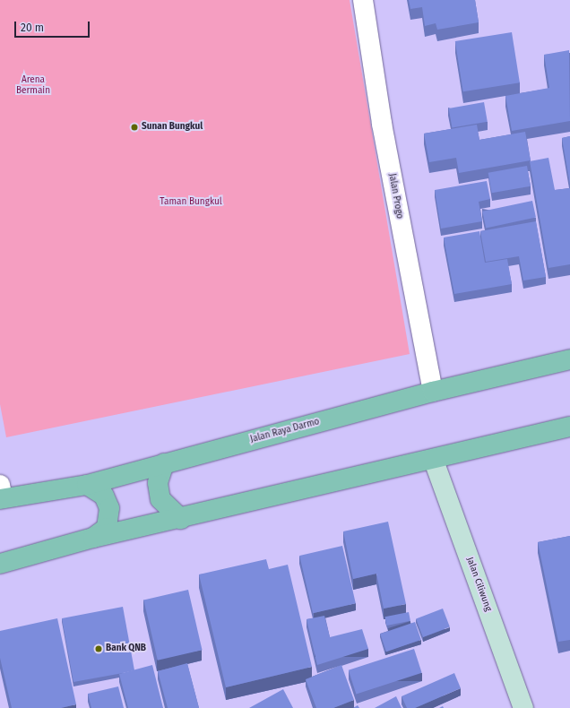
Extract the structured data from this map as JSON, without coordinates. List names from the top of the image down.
{
  "streets": {
    "main road": ["Jalan Raya Darmo", "Jalan Ciliwung"],
    "street": ["Jalan Progo"]
  },
  "crossings": [
    ["Jalan Progo", "Jalan Raya Darmo"]
  ],
  "parks": ["Arena Bermain", "Taman Bungkul"],
  "places": ["Sunan Bungkul", "Bank QNB"],
  "scale_bar": "20 m"
}
